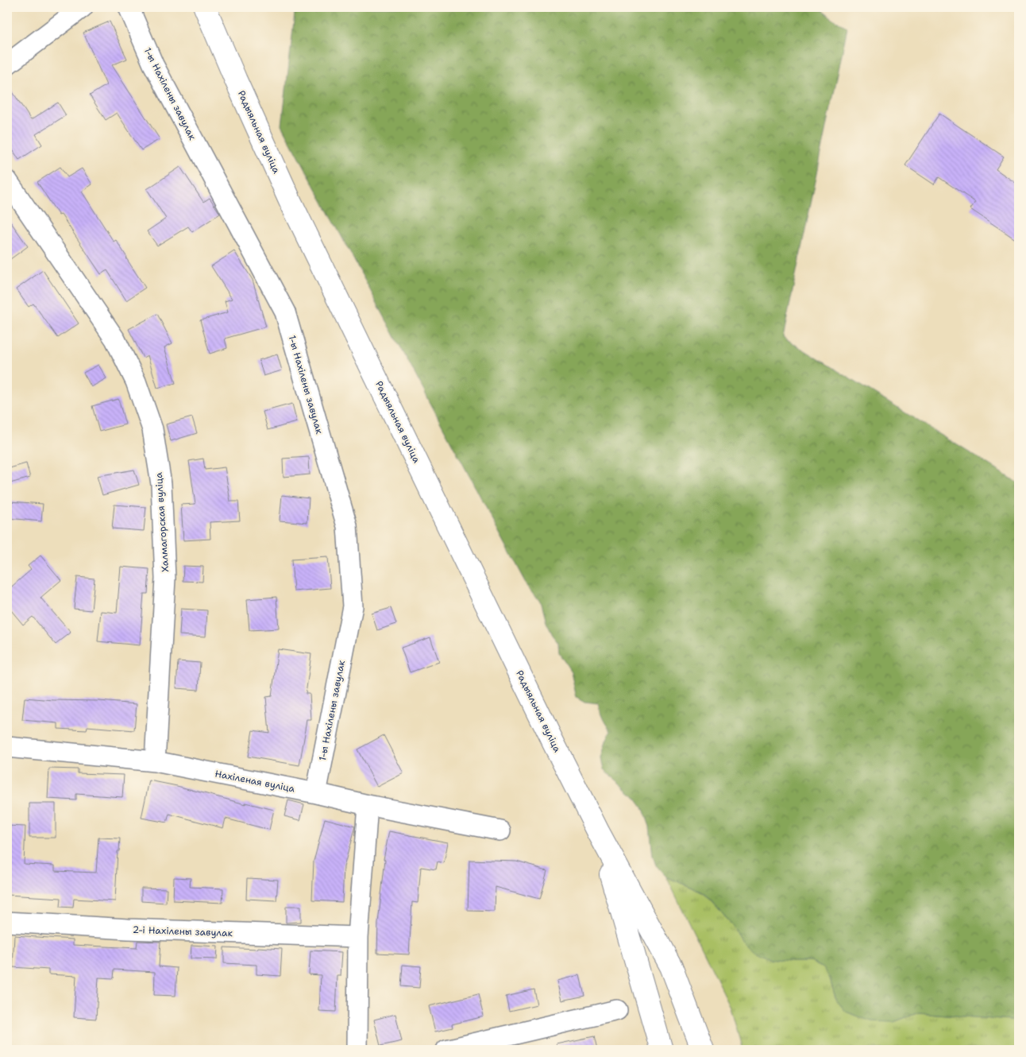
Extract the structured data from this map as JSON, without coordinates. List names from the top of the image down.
{
  "streets": {
    "main road": ["Радыяльная вуліца"],
    "street": [
      "1-ы Нахілены завулак",
      "Халмагорская вуліца",
      "Нахіленая вуліца",
      "2-і Нахілены завулак"
    ]
  },
  "crossings": [
    ["1-ы Нахілены завулак", "Нахіленая вуліца"],
    ["Халмагорская вуліца", "Нахіленая вуліца"]
  ]
}
